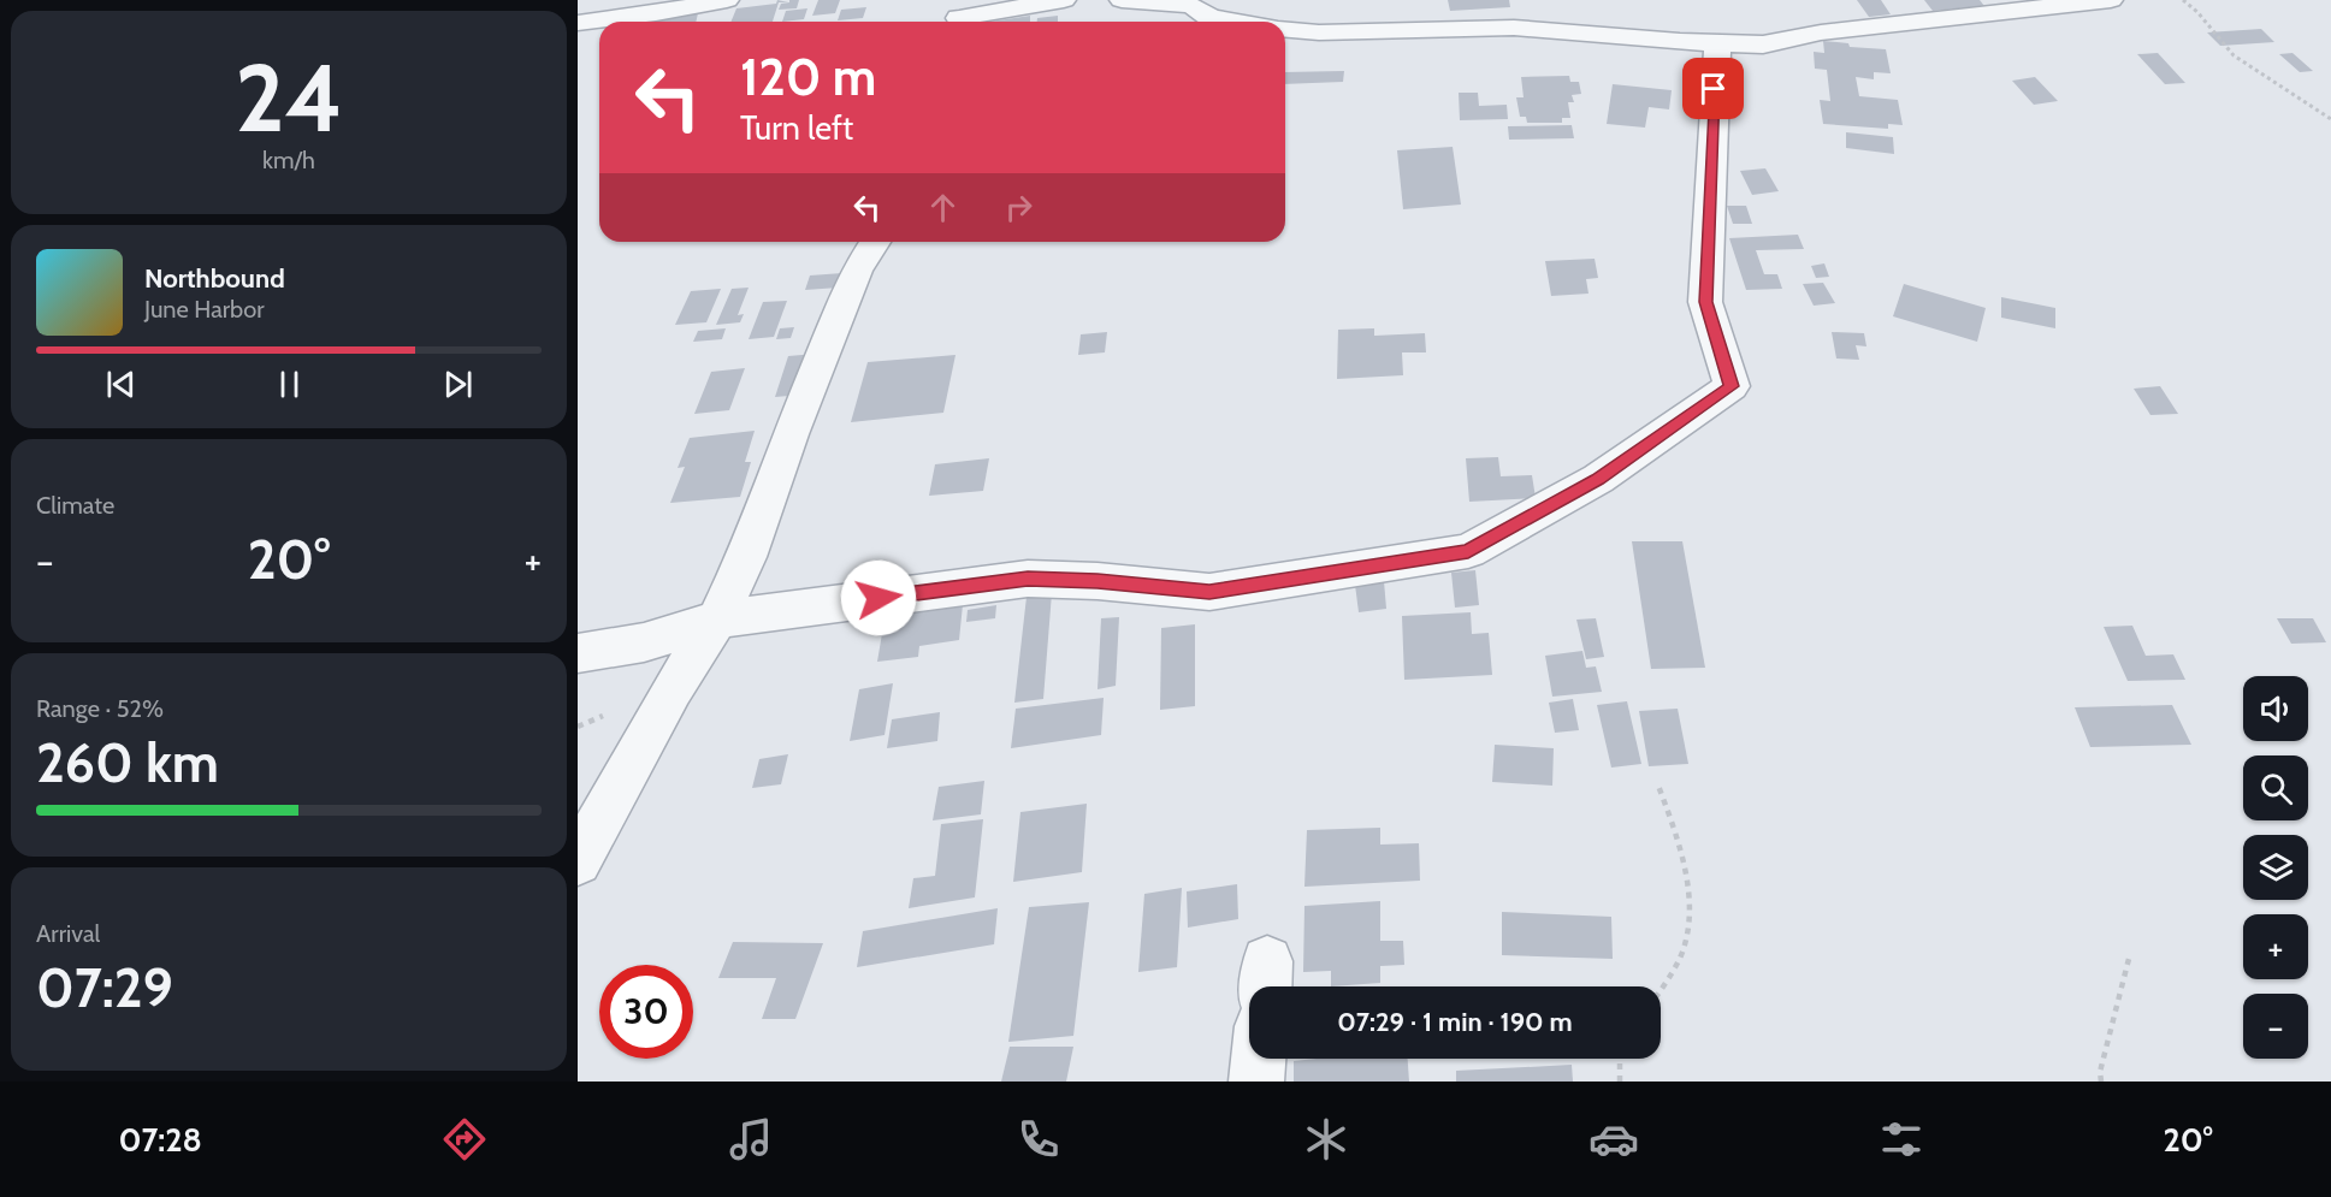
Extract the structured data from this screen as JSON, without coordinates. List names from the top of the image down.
{
  "page": {
    "tile": [
      ["24", "km/h"],
      "Climate",
      ["Range · 52%", "260 km"],
      ["Arrival", "07:29"]
    ],
    "turn": ["120 m", "Turn left"],
    "song": ["Northbound", "June Harbor"],
    "heat": ["−", "20°", "+"],
    "map_buttons": ["+", "−"],
    "limit": "30",
    "trip": "07:29 · 1 min · 190 m",
    "tabs": ["07:28", "20°"]
  }
}
